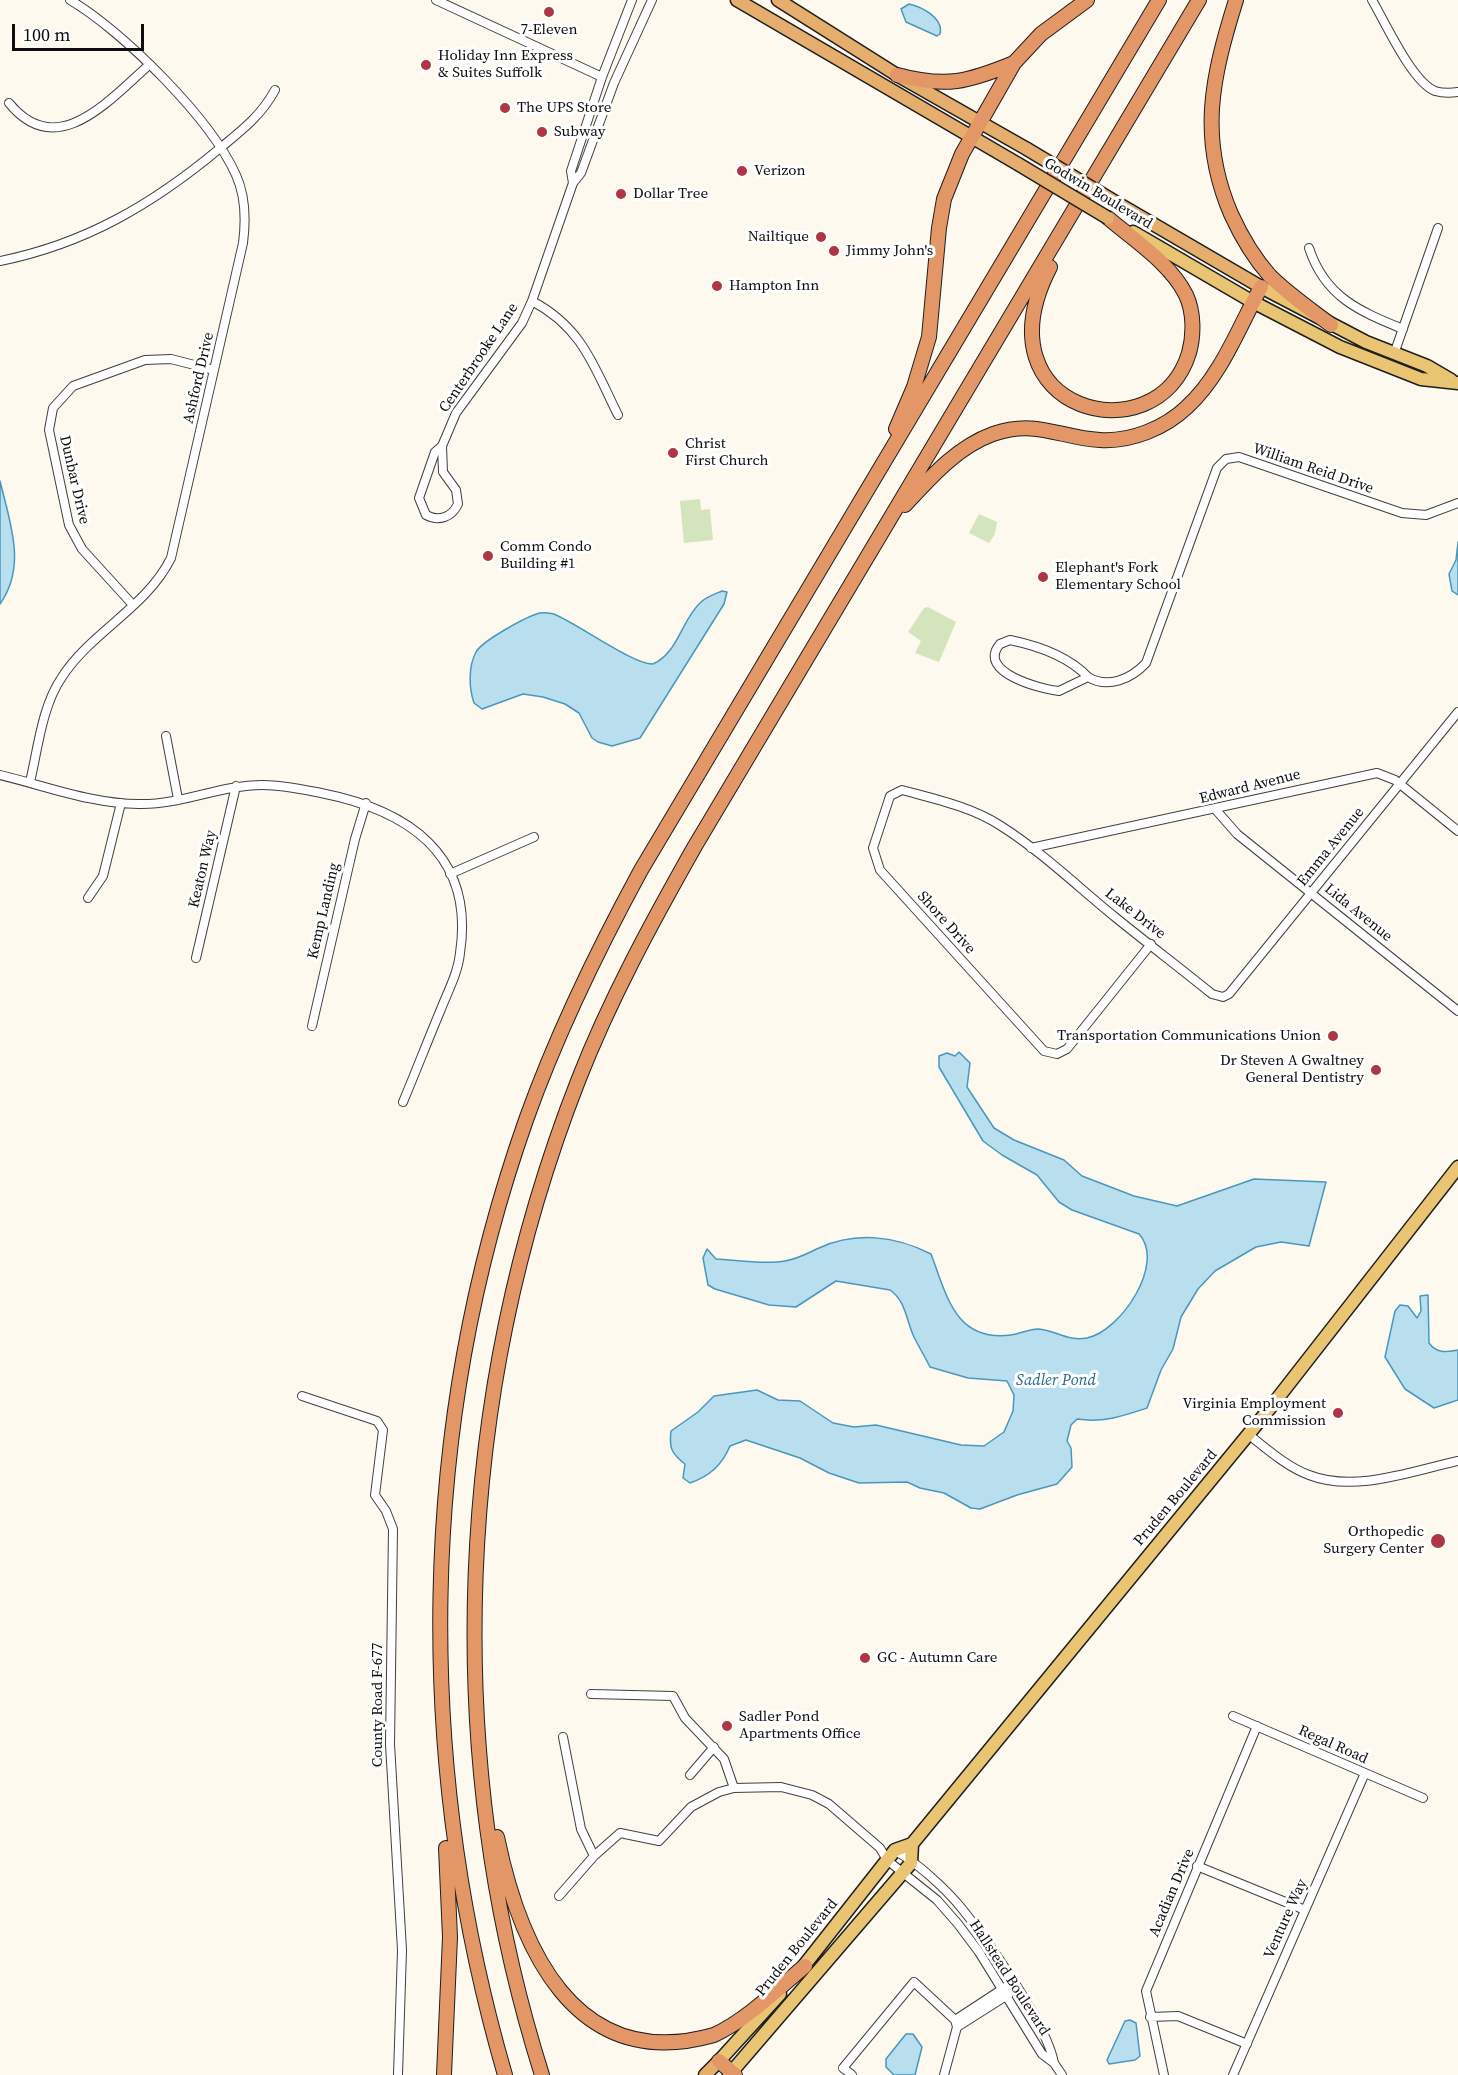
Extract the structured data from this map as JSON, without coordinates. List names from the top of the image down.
{
  "streets": {
    "highway": ["Godwin Boulevard", "Pruden Boulevard"],
    "street": [
      "Centerbrooke Lane",
      "Ashford Drive",
      "William Reid Drive",
      "Dunbar Drive",
      "Edward Avenue",
      "Emma Avenue",
      "Keaton Way",
      "Kemp Landing",
      "Lida Avenue",
      "Lake Drive",
      "Shore Drive",
      "County Road F-677",
      "Regal Road",
      "Acadian Drive",
      "Venture Way",
      "Hallstead Boulevard"
    ]
  },
  "crossings": [
    ["Ashford Drive", "Dunbar Drive"],
    ["Edward Avenue", "Emma Avenue"],
    ["Edward Avenue", "Lida Avenue"],
    ["Edward Avenue", "Lake Drive"],
    ["Edward Avenue", "Shore Drive"],
    ["Emma Avenue", "Lida Avenue"],
    ["Emma Avenue", "Lake Drive"],
    ["Lake Drive", "Shore Drive"],
    ["Pruden Boulevard", "Hallstead Boulevard"],
    ["Regal Road", "Acadian Drive"],
    ["Regal Road", "Venture Way"]
  ],
  "water": ["Sadler Pond"],
  "places": [
    "7-Eleven",
    "Holiday Inn Express & Suites Suffolk",
    "The UPS Store",
    "Subway",
    "Verizon",
    "Dollar Tree",
    "Nailtique",
    "Jimmy John's",
    "Hampton Inn",
    "Christ First Church",
    "Comm Condo Building #1",
    "Elephant's Fork Elementary School",
    "Transportation Communications Union",
    "Dr Steven A Gwaltney General Dentistry",
    "Virginia Employment Commission",
    "Orthopedic Surgery Center",
    "GC - Autumn Care",
    "Sadler Pond Apartments Office"
  ],
  "scale_bar": "100 m"
}
